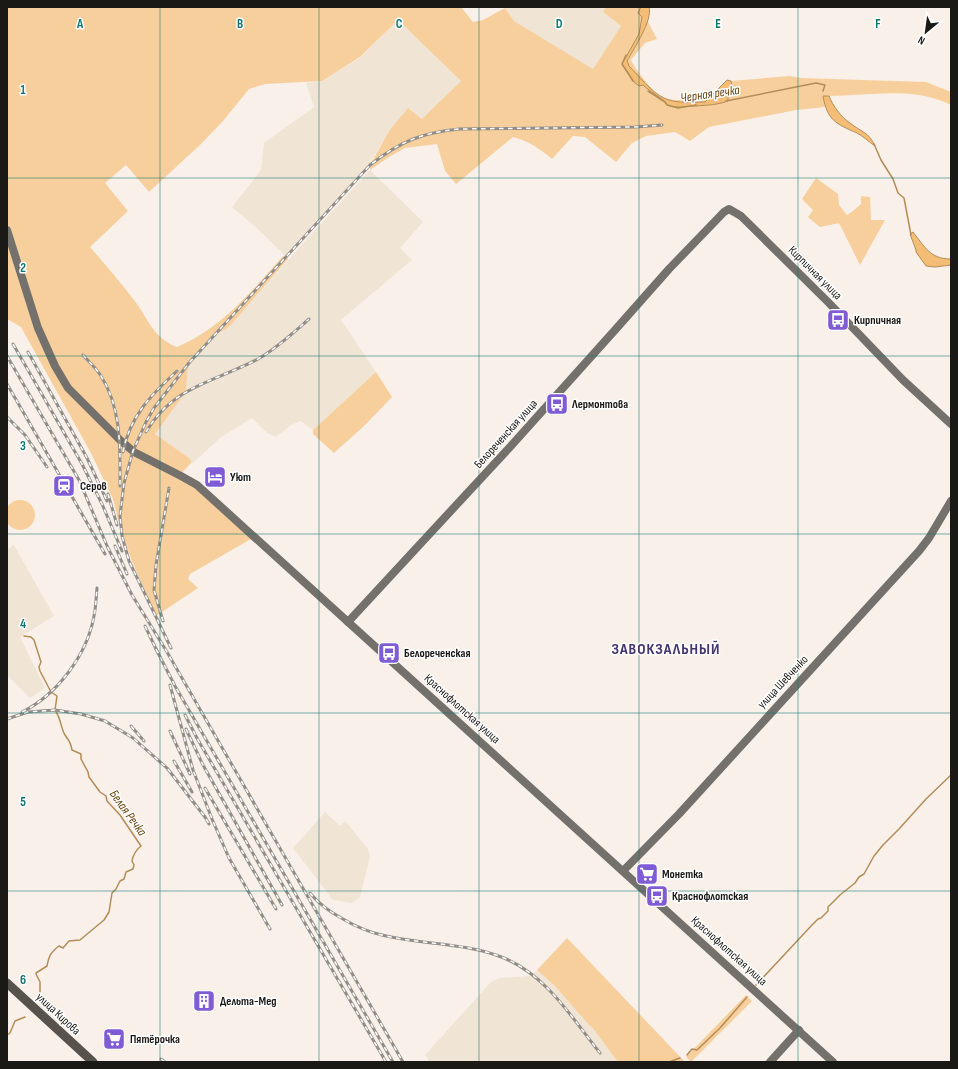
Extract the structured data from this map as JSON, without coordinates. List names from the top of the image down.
{
  "streets": {
    "main road": ["улица Кирова"],
    "street": [
      "Кирпичная улица",
      "Белореченская улица",
      "улица Шевченко",
      "Краснофлотская улица"
    ]
  },
  "crossings": [
    ["Кирпичная улица", "Белореченская улица"],
    ["Белореченская улица", "Краснофлотская улица"],
    ["улица Шевченко", "Краснофлотская улица"]
  ],
  "districts": ["ЗАВОКЗАЛЬНЫЙ"],
  "water": ["Черная речка", "Белая Речка"],
  "places": {
    "bus stop": [
      "Кирпичная",
      "Лермонтова",
      "Белореченская",
      "Краснофлотская"
    ],
    "hotel": ["Уют"],
    "station": ["Серов"],
    "supermarket": ["Монетка", "Пятёрочка"],
    "building": ["Дельта-Мед"]
  },
  "north": "bottom left",
  "grid": {
    "columns": [
      "A",
      "B",
      "C",
      "D",
      "E",
      "F"
    ],
    "rows": [
      "1",
      "2",
      "3",
      "4",
      "5",
      "6"
    ]
  }
}
